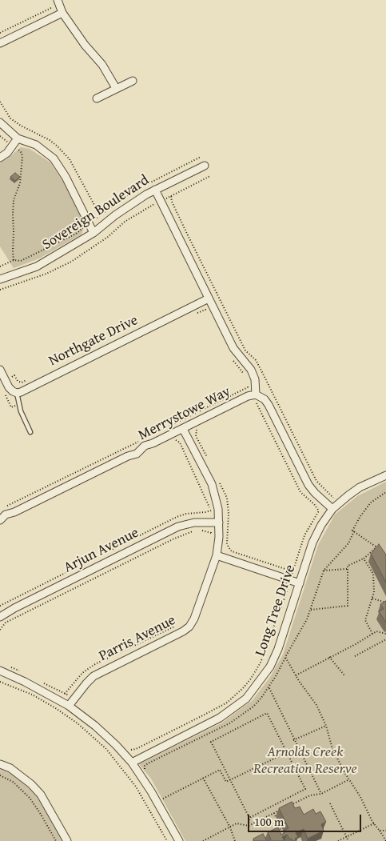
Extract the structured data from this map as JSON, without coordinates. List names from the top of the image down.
{
  "streets": {
    "street": [
      "Sovereign Boulevard",
      "Northgate Drive",
      "Merrystowe Way",
      "Arjun Avenue",
      "Long Tree Drive",
      "Parris Avenue"
    ]
  },
  "crossings": [
    ["Merrystowe Way", "Parris Avenue"],
    ["Arjun Avenue", "Parris Avenue"]
  ],
  "parks": ["Arnolds Creek Recreation Reserve"],
  "scale_bar": "100 m"
}
